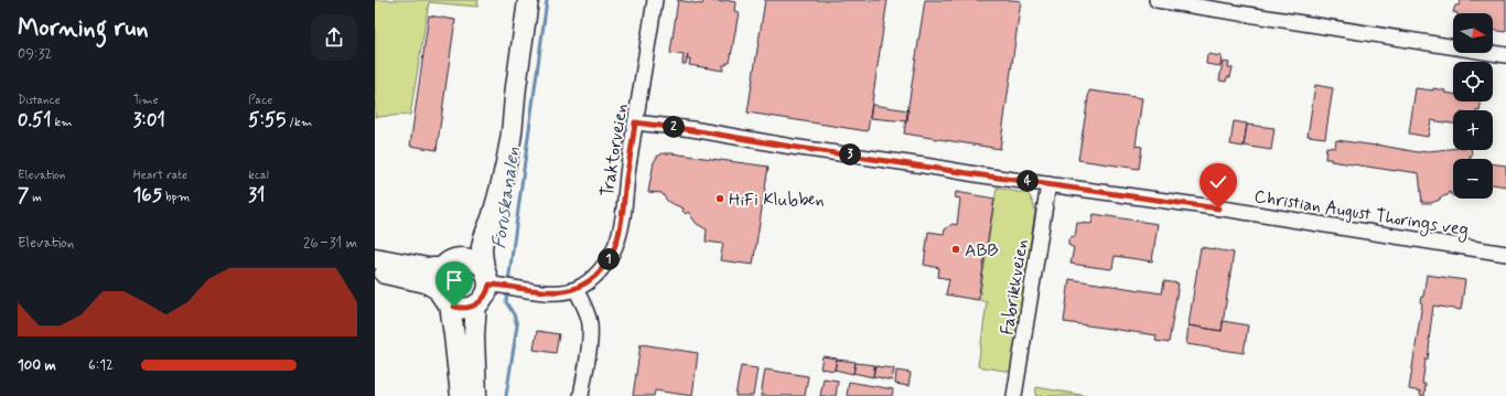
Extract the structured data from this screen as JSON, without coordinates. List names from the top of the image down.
{
  "streets": {
    "street": ["Traktorveien", "Christian August Thorings veg", "Fabrikkveien"]
  },
  "crossings": [
    ["Traktorveien", "Christian August Thorings veg"],
    ["Christian August Thorings veg", "Fabrikkveien"]
  ],
  "water": ["Foruskanalen"],
  "places": ["HiFi Klubben", "ABB"],
  "north": "right",
  "page": {
    "heading": ["Morning run", "09:32"],
    "map_buttons": ["+", "−"],
    "stats": [
      ["Distance", "0.51 km"],
      ["Time", "3:01"],
      ["Pace", "5:55 /km"],
      ["Elevation", "7 m"],
      ["Heart rate", "165 bpm"],
      ["kcal", "31"]
    ],
    "pins": [
      "2",
      "3",
      "4",
      "1"
    ],
    "chart": ["Elevation", "26–31 m"],
    "list": [
      {
        "name": "100 m",
        "note": "6:12"
      }
    ]
  }
}
